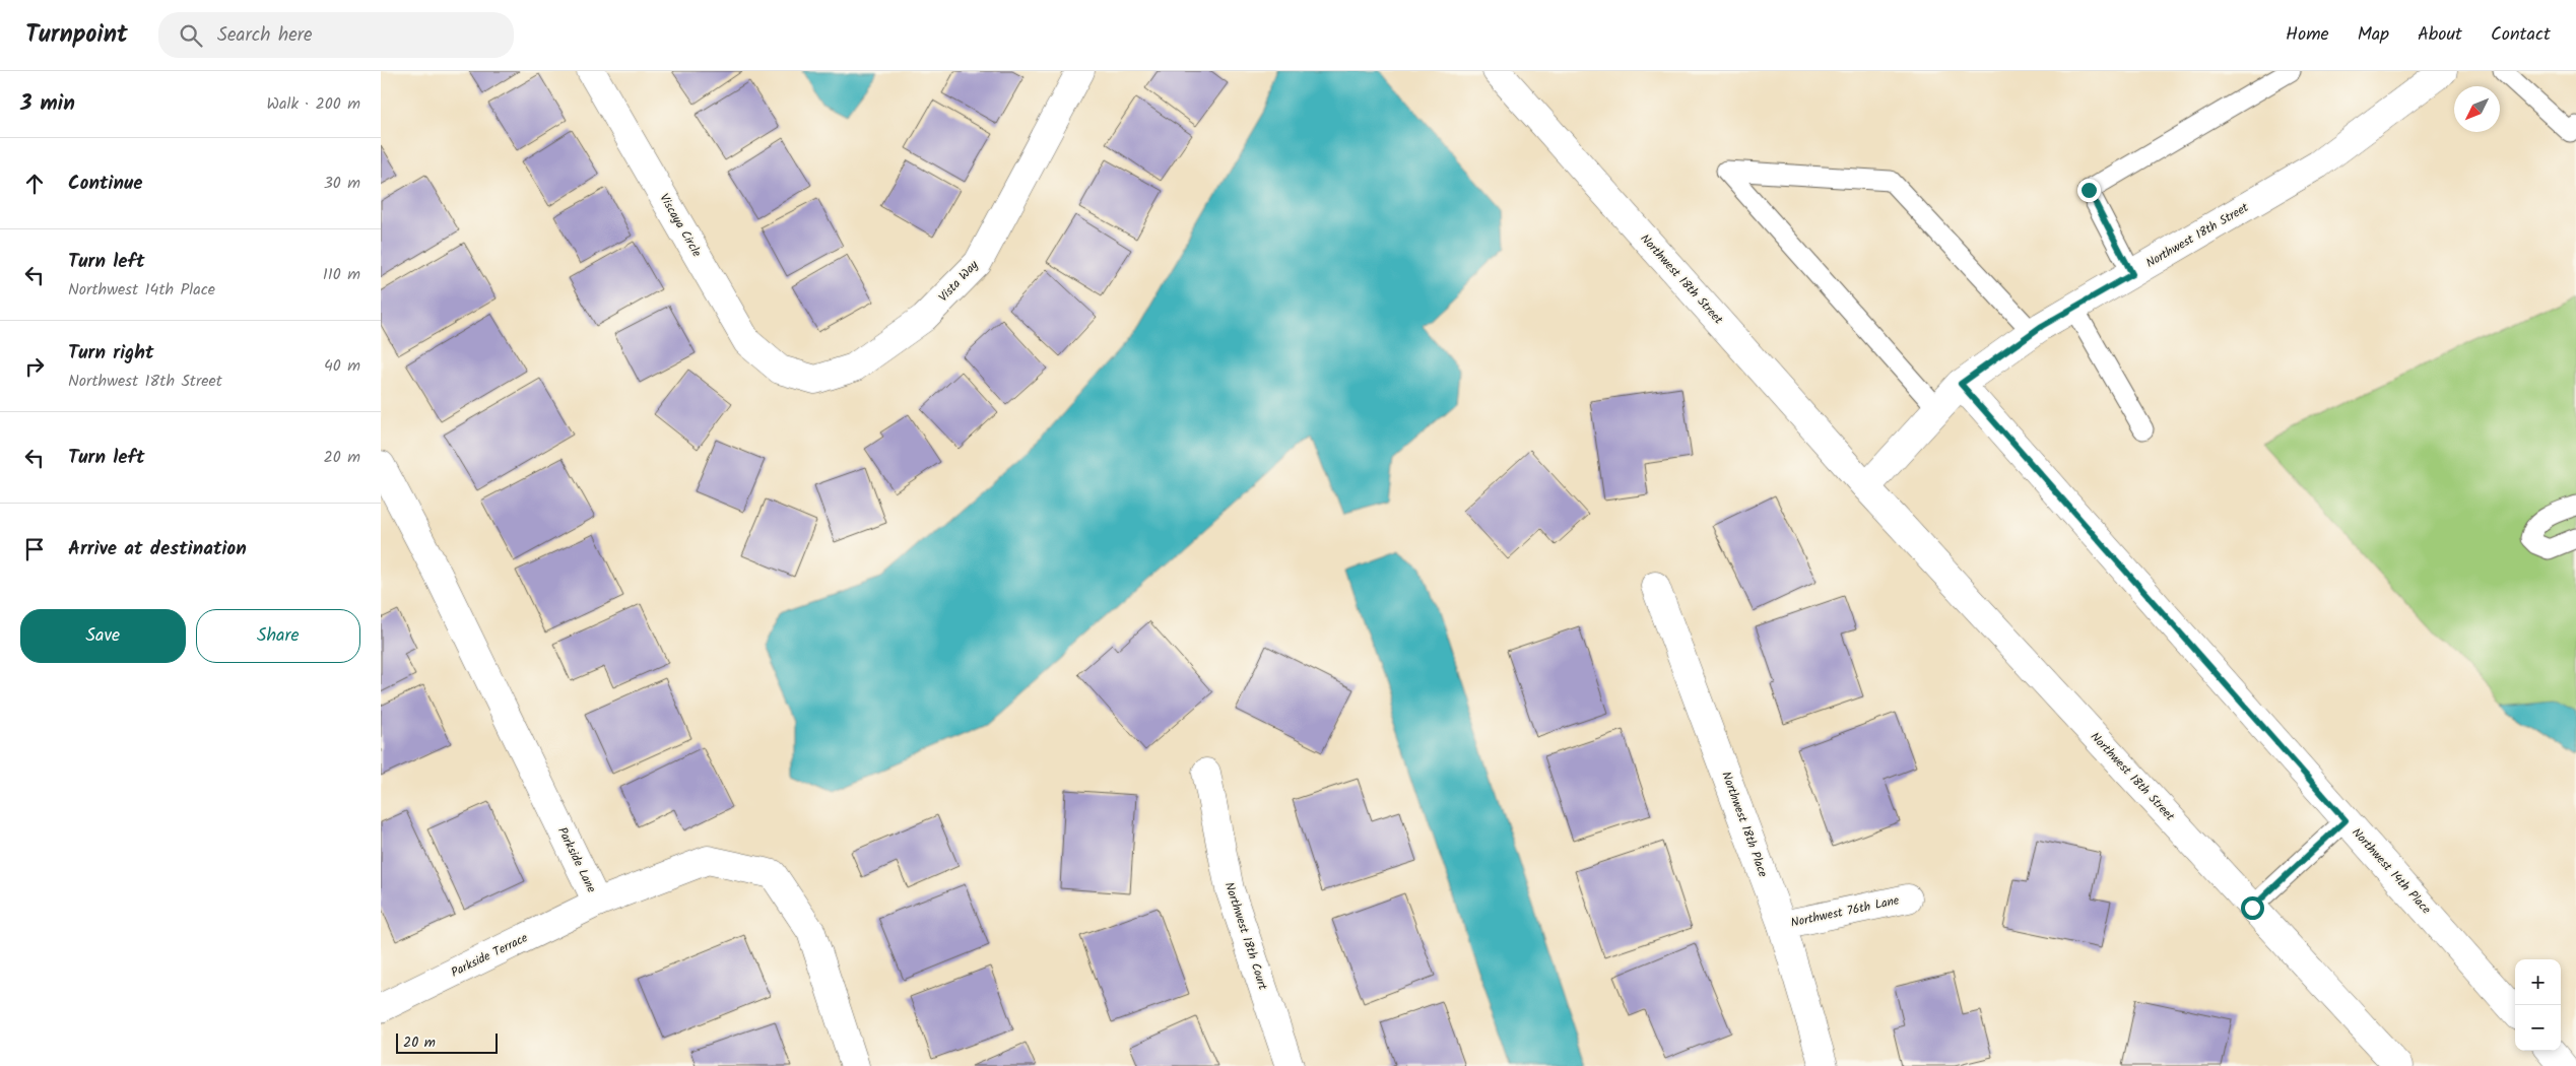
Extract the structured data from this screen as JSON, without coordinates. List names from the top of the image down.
{
  "streets": {
    "street": [
      "Viscaya Circle",
      "Northwest 18th Street",
      "Vista Way",
      "Northwest 18th Place",
      "Parkside Lane",
      "Northwest 14th Place",
      "Northwest 76th Lane",
      "Northwest 18th Court",
      "Parkside Terrace"
    ]
  },
  "crossings": [
    ["Viscaya Circle", "Vista Way"],
    ["Northwest 18th Street", "Northwest 14th Place"],
    ["Northwest 18th Place", "Northwest 76th Lane"],
    ["Parkside Lane", "Parkside Terrace"]
  ],
  "scale_bar": "20 m",
  "north": "bottom left",
  "page": {
    "header": "Turnpoint",
    "search": "Search here",
    "nav": [
      "Home",
      "Map",
      "About",
      "Contact"
    ],
    "heading": ["3 min", "Walk · 200 m"],
    "list": [
      ["Continue", "30 m"],
      ["Turn left", "Northwest 14th Place", "110 m"],
      ["Turn right", "Northwest 18th Street", "40 m"],
      ["Turn left", "20 m"],
      "Arrive at destination"
    ],
    "buttons": ["Save", "Share"],
    "map_buttons": ["+", "−"],
    "scale": "20 m"
  }
}
